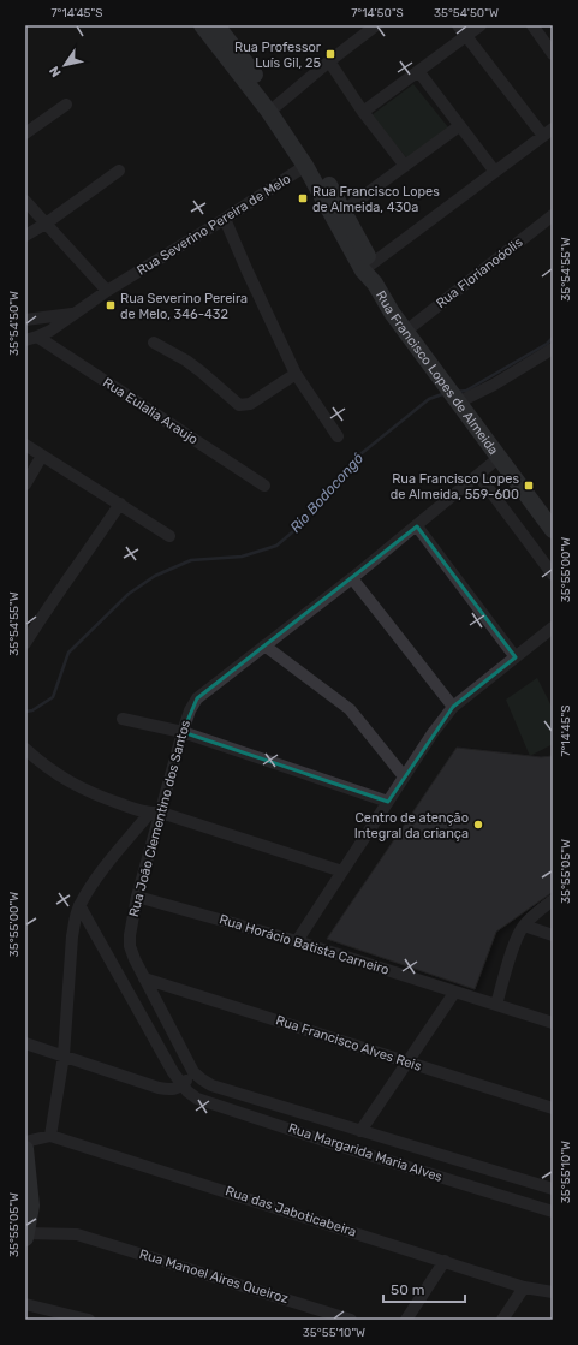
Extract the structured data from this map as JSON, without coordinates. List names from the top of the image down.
{
  "streets": {
    "main road": ["Rua Francisco Lopes de Almeida"],
    "street": [
      "Rua Severino Pereira de Melo",
      "Rua Florianoóolis",
      "Rua Eulalia Araujo",
      "Rua João Clementino dos Santos",
      "Rua Horácio Batista Carneiro",
      "Rua Francisco Alves Reis",
      "Rua Margarida Maria Alves",
      "Rua das Jaboticabeira",
      "Rua Manoel Aires Queiroz"
    ]
  },
  "crossings": [
    ["Rua Severino Pereira de Melo", "Rua Francisco Lopes de Almeida"],
    ["Rua Severino Pereira de Melo", "Rua Eulalia Araujo"],
    ["Rua Florianoóolis", "Rua Francisco Lopes de Almeida"],
    ["Rua Francisco Lopes de Almeida", "Rua João Clementino dos Santos"],
    ["Rua João Clementino dos Santos", "Rua Horácio Batista Carneiro"],
    ["Rua João Clementino dos Santos", "Rua Francisco Alves Reis"],
    ["Rua João Clementino dos Santos", "Rua Margarida Maria Alves"]
  ],
  "water": ["Rio Bodocongó"],
  "places": {
    "transit": [
      "Rua Professor Luís Gil, 25",
      "Rua Francisco Lopes de Almeida, 430a",
      "Rua Severino Pereira de Melo, 346-432",
      "Rua Francisco Lopes de Almeida, 559-600"
    ],
    "other": ["Centro de atenção Integral da criança"]
  },
  "scale_bar": "50 m",
  "north": "bottom left",
  "coordinates": [
    "7°14'45\"S",
    "7°14'50\"S",
    "35°54'50\"W",
    "35°54'55\"W",
    "35°55'00\"W",
    "35°55'05\"W",
    "35°55'10\"W"
  ]
}
